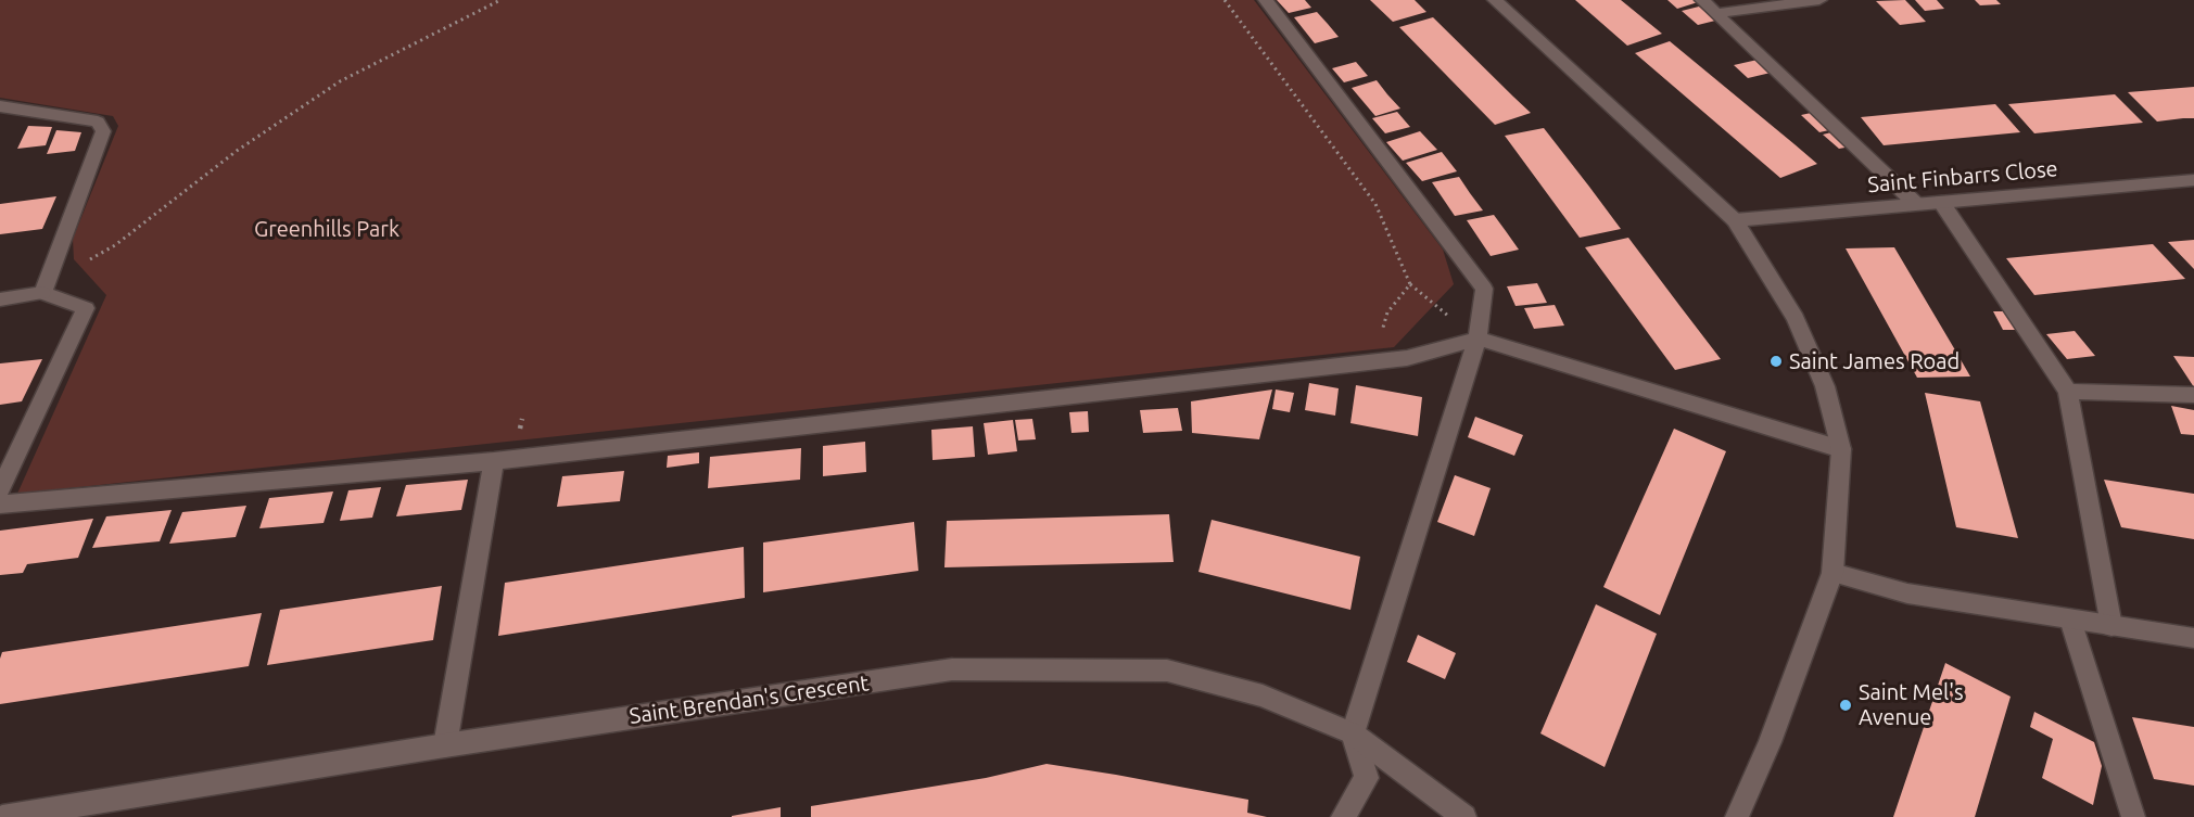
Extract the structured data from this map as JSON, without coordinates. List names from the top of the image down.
{
  "streets": {
    "street": ["Saint Finbarrs Close", "Saint Brendan's Crescent"]
  },
  "parks": ["Greenhills Park"],
  "places": ["Saint James Road", "Saint Mel's Avenue"]
}
